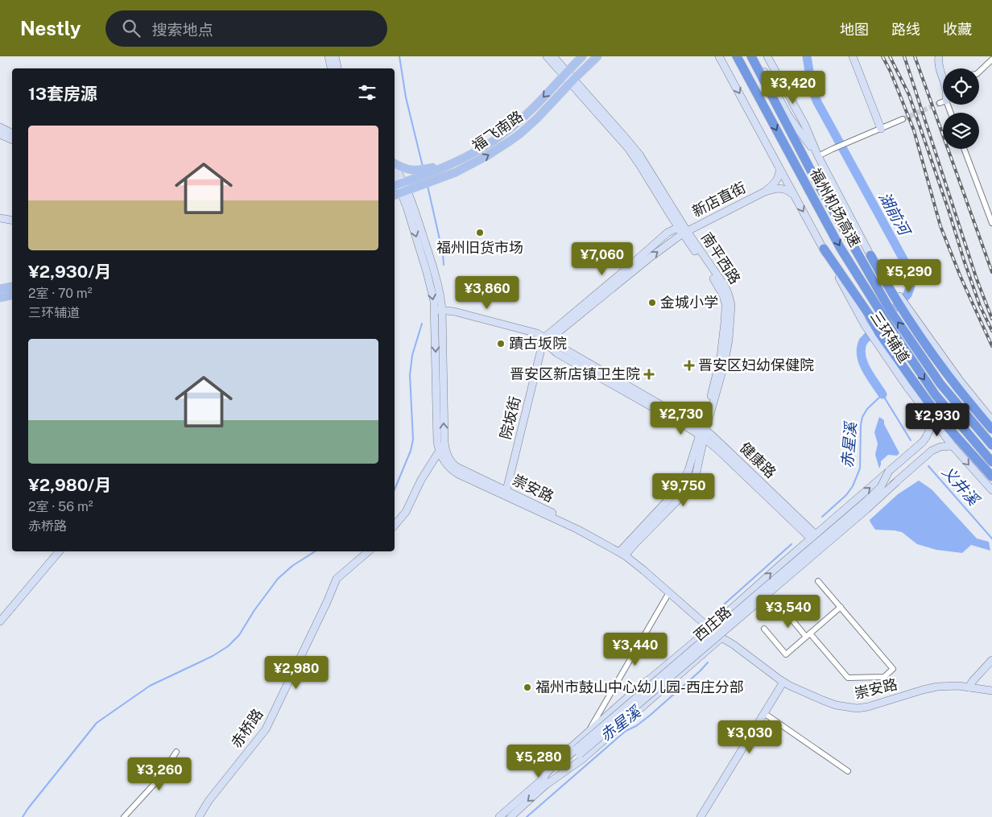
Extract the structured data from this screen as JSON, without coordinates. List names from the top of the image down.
{
  "streets": {
    "highway": ["福州机场高速"],
    "main road": ["福飞南路"],
    "street": [
      "新店直街",
      "南平西路",
      "三环辅道",
      "院坂街",
      "健康路",
      "崇安路",
      "西庄路",
      "赤桥路"
    ]
  },
  "crossings": [
    ["福飞南路", "南平西路"],
    ["福飞南路", "崇安路"],
    ["新店直街", "南平西路"],
    ["新店直街", "院坂街"],
    ["新店直街", "健康路"],
    ["南平西路", "健康路"],
    ["南平西路", "崇安路"],
    ["院坂街", "健康路"],
    ["院坂街", "崇安路"],
    ["健康路", "崇安路"]
  ],
  "water": ["湖前河", "赤星溪", "义井溪"],
  "places": {
    "other": [
      "福州旧货市场",
      "金城小学",
      "蹟古坂院",
      "福州市鼓山中心幼儿园-西庄分部"
    ],
    "health": ["晋安区妇幼保健院", "晋安区新店镇卫生院"]
  },
  "page": {
    "header": "Nestly",
    "search": "搜索地点",
    "nav": ["地图", "路线", "收藏"],
    "heading": "13套房源",
    "price": [
      "¥3,420",
      "¥7,060",
      "¥5,290",
      "¥3,860",
      "¥2,730",
      "¥2,930",
      "¥9,750",
      "¥3,540",
      "¥3,440",
      "¥2,980",
      "¥3,030",
      "¥5,280",
      "¥3,260"
    ],
    "list": [
      {
        "name": "¥2,930/月",
        "note": "2室 · 70 m² · 三环辅道"
      },
      {
        "name": "¥2,980/月",
        "note": "2室 · 56 m² · 赤桥路"
      }
    ]
  }
}
